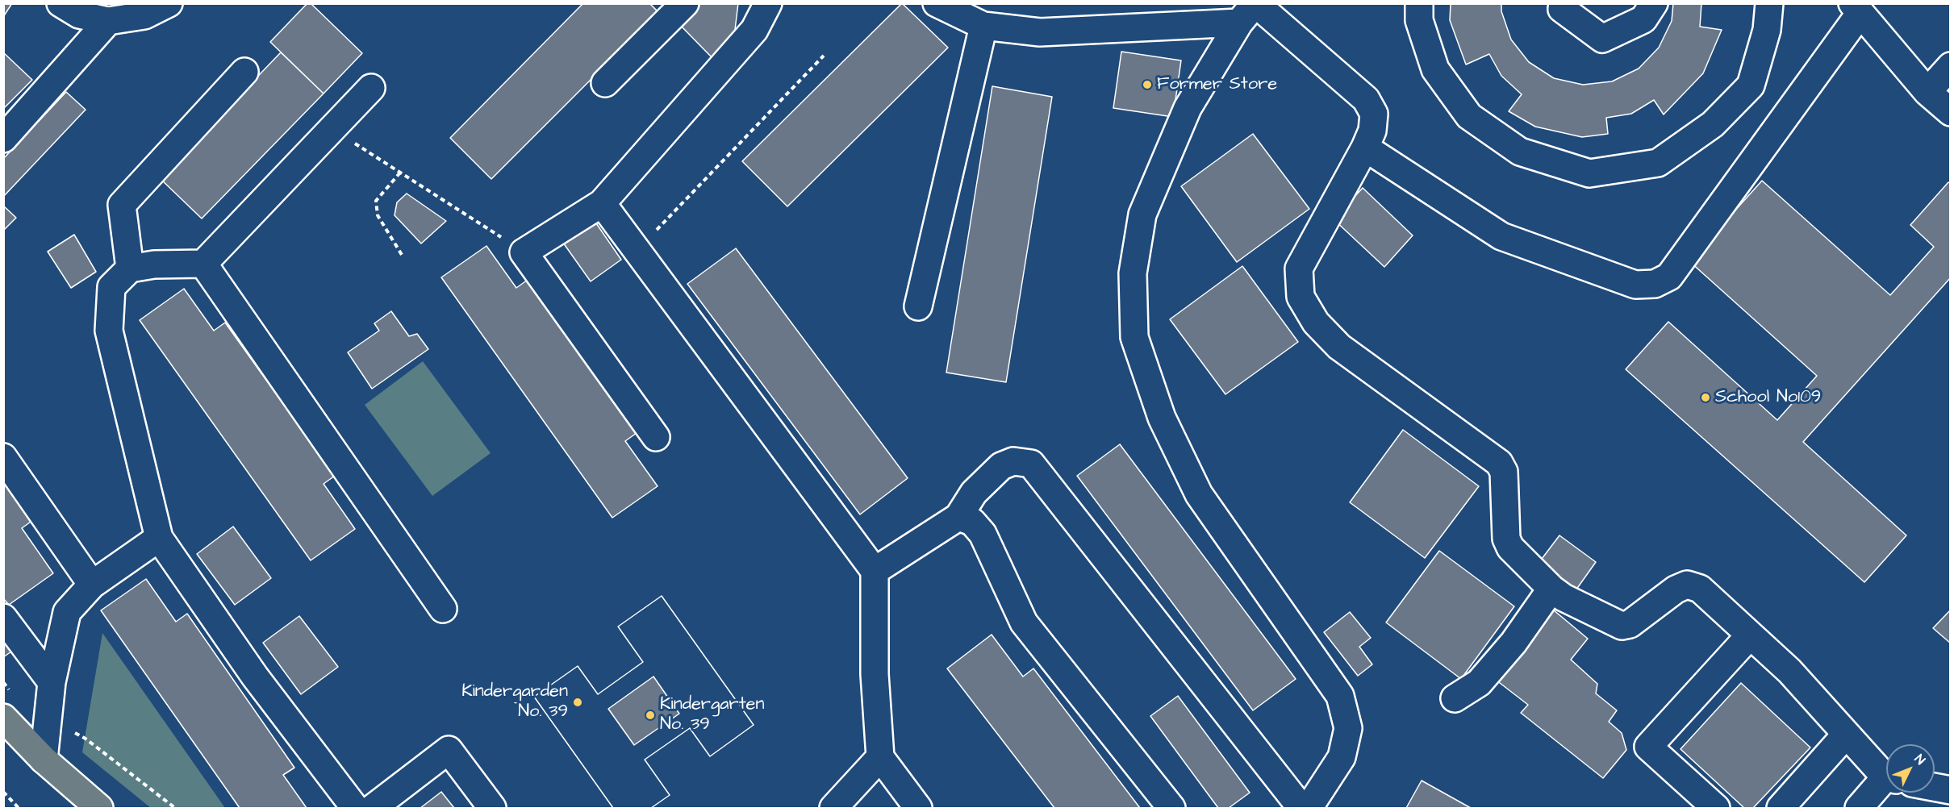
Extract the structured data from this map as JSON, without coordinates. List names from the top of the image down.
{
  "places": [
    "Former Store",
    "School No109",
    "Kindergarden No. 39",
    "Kindergarten No. 39"
  ],
  "north": "top right"
}
